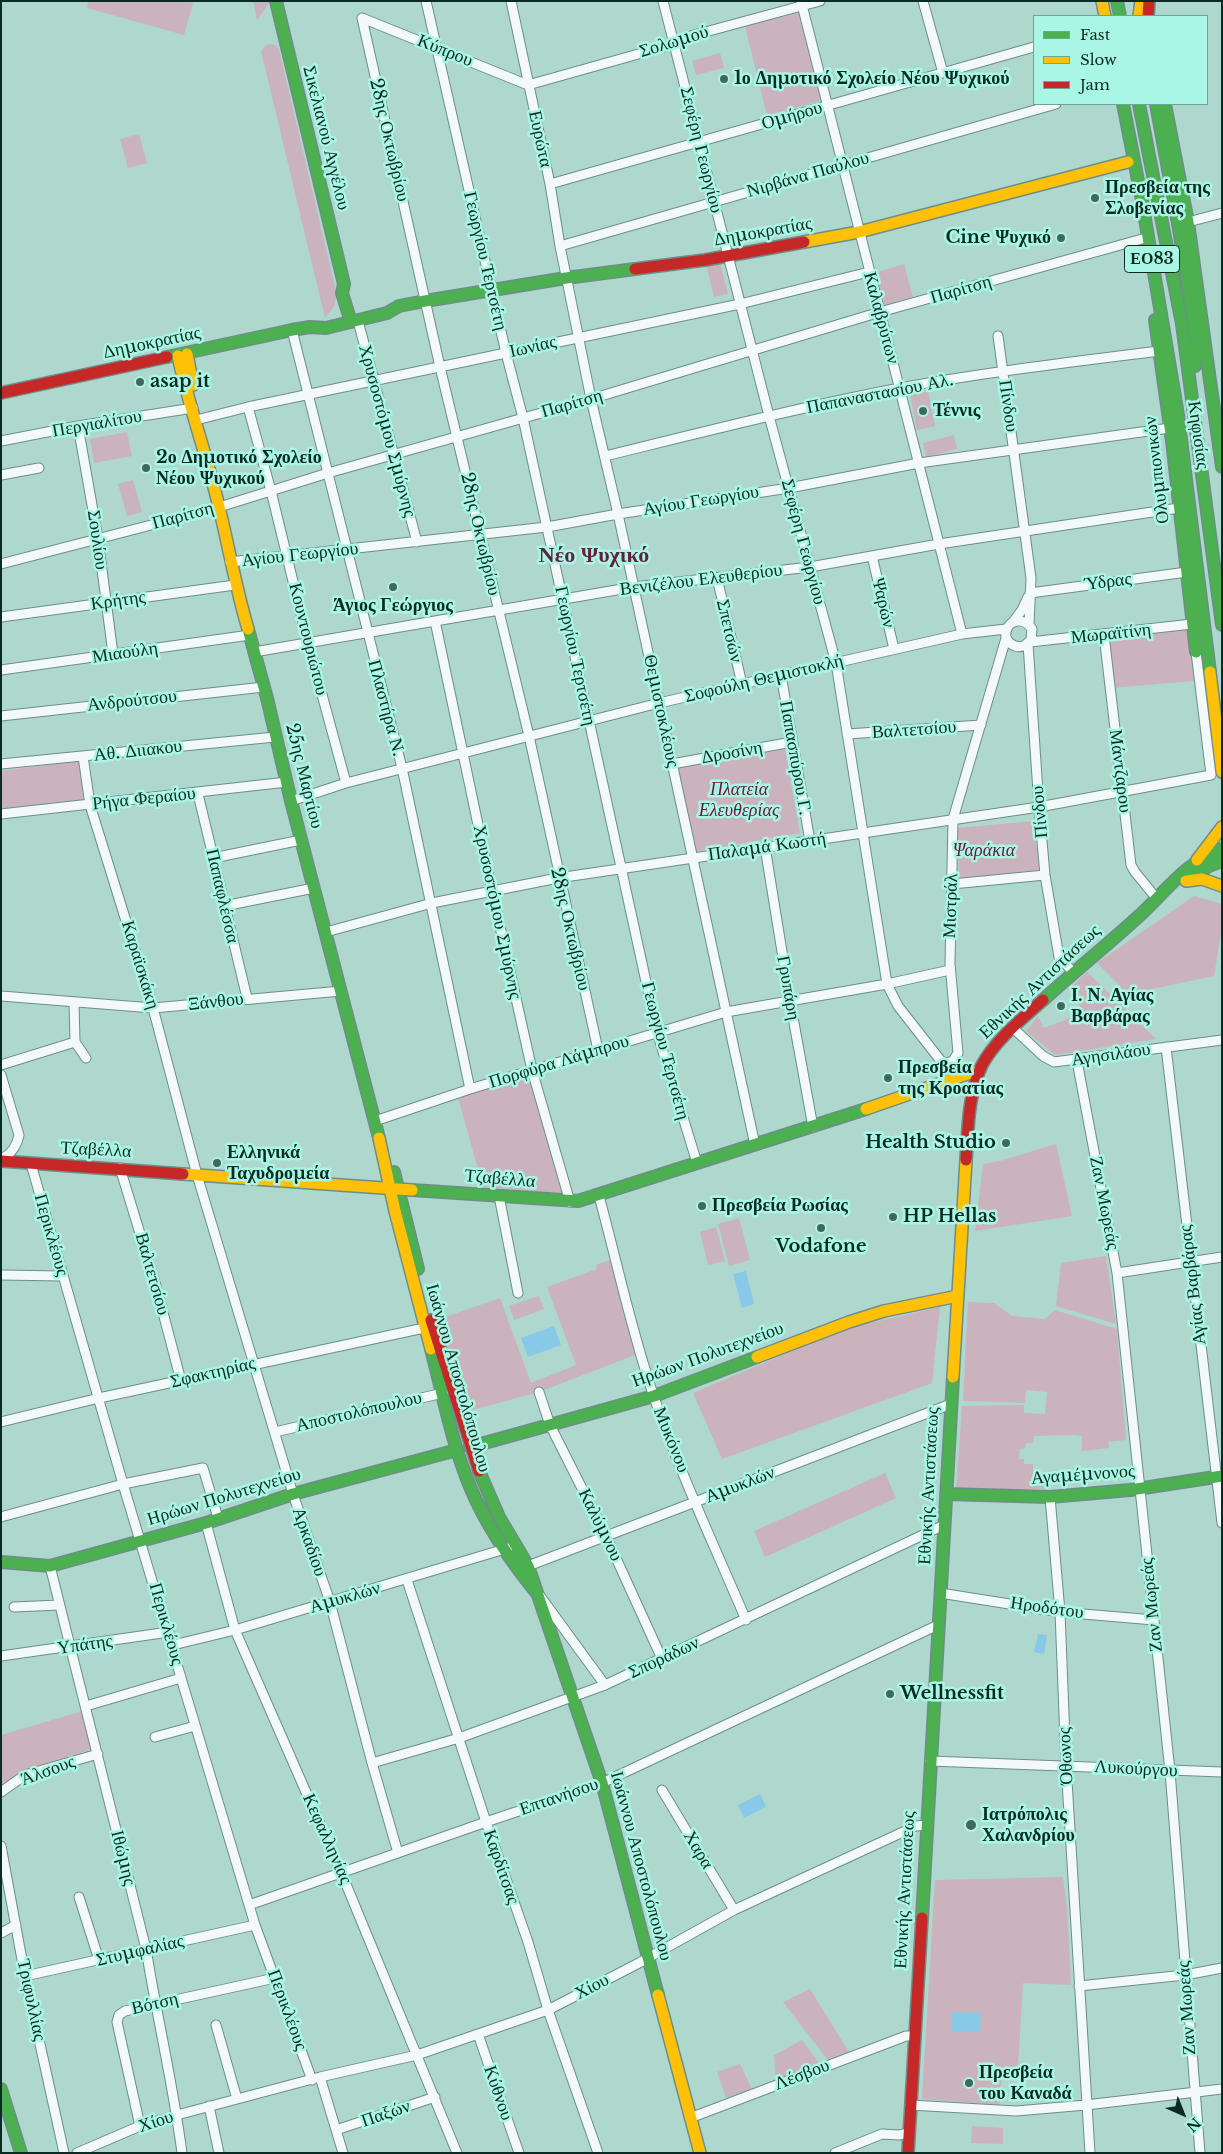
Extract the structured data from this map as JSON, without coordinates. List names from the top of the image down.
{
  "streets": {
    "street": [
      "Σολωμού",
      "Κύπρου",
      "Ομήρου",
      "Σικελιανού Αγγέλου",
      "Ευρώτα",
      "28ης Οκτωβρίου",
      "Σεφέρη Γεωργίου",
      "Νιρβάνα Παύλου",
      "Δημοκρατίας",
      "ΕΟ83",
      "Γεωργίου Τερτσέτη",
      "Παρίτση",
      "Καλαβρύτων",
      "Ιωνίας",
      "Παπαναστασίου Αλ.",
      "Πίνδου",
      "Περγιαλίτου",
      "Χρυσοστόμου Σμύρνης",
      "Κηφισίας",
      "Ολυμπιονικών",
      "Αγίου Γεωργίου",
      "Σουλίου",
      "Βενιζέλου Ελευθερίου",
      "Ύδρας",
      "Κρήτης",
      "Ψαρών",
      "Σπετσών",
      "Μωραϊτίνη",
      "Κουντουριώτου",
      "Μιαούλη",
      "Σοφούλη Θεμιστοκλή",
      "Ανδρούτσου",
      "Πλαστήρα Ν.",
      "Θεμιστοκλέους",
      "Βαλτετσίου",
      "Αθ. Διιακου",
      "Δροσίνη",
      "Παπασπύρου Γ.",
      "Μάντζαρου",
      "25ης Μαρτίου",
      "Ρήγα Φεραίου",
      "Παλαμά Κωστή",
      "Παπαφλέσσα",
      "Μιστράλ",
      "Καραϊσκάκη",
      "Εθνικής Αντιστάσεως",
      "Γρυπάρη",
      "Ξάνθου",
      "Αγησιλάου",
      "Πορφύρα Λάμπρου",
      "Τζαβέλλα",
      "Ζαν Μωρεάς",
      "Περικλέους",
      "Αγίας Βαρβάρας",
      "Ηρώων Πολυτεχνείου",
      "Σφακτηρίας",
      "Ιωάννου Αποστολόπουλου",
      "Αποστολόπουλου",
      "Μυκόνου",
      "Αγαμέμνονος",
      "Αμυκλών",
      "Καλύμνου",
      "Αρκαδίου",
      "Ηροδότου",
      "Υπάτης",
      "Σποράδων",
      "Όθωνος",
      "Λυκούργου",
      "Άλσους",
      "Επτανήσου",
      "Κεφαλληνίας",
      "Χαρα",
      "Ιθώμης",
      "Καρδίτσας",
      "Στυμφαλίας",
      "Χίου",
      "Τριφυλλίας",
      "Βότση",
      "Λέσβου",
      "Κύθνου",
      "Παξών"
    ]
  },
  "crossings": [
    ["Σολωμού", "Κύπρου"],
    ["Σολωμού", "Ευρώτα"],
    ["Σολωμού", "Σεφέρη Γεωργίου"],
    ["Σολωμού", "Καλαβρύτων"],
    ["Κύπρου", "Ευρώτα"],
    ["Κύπρου", "28ης Οκτωβρίου"],
    ["Κύπρου", "Γεωργίου Τερτσέτη"],
    ["Ομήρου", "Ευρώτα"],
    ["Ομήρου", "Σεφέρη Γεωργίου"],
    ["Ομήρου", "Καλαβρύτων"],
    ["Σικελιανού Αγγέλου", "Δημοκρατίας"],
    ["Σικελιανού Αγγέλου", "Χρυσοστόμου Σμύρνης"],
    ["Ευρώτα", "Νιρβάνα Παύλου"],
    ["Ευρώτα", "Δημοκρατίας"],
    ["Ευρώτα", "Θεμιστοκλέους"],
    ["28ης Οκτωβρίου", "Δημοκρατίας"],
    ["28ης Οκτωβρίου", "Παρίτση"],
    ["28ης Οκτωβρίου", "Ιωνίας"],
    ["28ης Οκτωβρίου", "Αγίου Γεωργίου"],
    ["28ης Οκτωβρίου", "Βενιζέλου Ελευθερίου"],
    ["28ης Οκτωβρίου", "Σοφούλη Θεμιστοκλή"],
    ["28ης Οκτωβρίου", "Παλαμά Κωστή"],
    ["28ης Οκτωβρίου", "Πορφύρα Λάμπρου"],
    ["Σεφέρη Γεωργίου", "Νιρβάνα Παύλου"],
    ["Σεφέρη Γεωργίου", "Δημοκρατίας"],
    ["Σεφέρη Γεωργίου", "Παρίτση"],
    ["Σεφέρη Γεωργίου", "Ιωνίας"],
    ["Σεφέρη Γεωργίου", "Παπαναστασίου Αλ."],
    ["Σεφέρη Γεωργίου", "Αγίου Γεωργίου"],
    ["Σεφέρη Γεωργίου", "Βενιζέλου Ελευθερίου"],
    ["Σεφέρη Γεωργίου", "Σοφούλη Θεμιστοκλή"],
    ["Σεφέρη Γεωργίου", "Βαλτετσίου"],
    ["Σεφέρη Γεωργίου", "Παλαμά Κωστή"],
    ["Σεφέρη Γεωργίου", "Μιστράλ"],
    ["Σεφέρη Γεωργίου", "Πορφύρα Λάμπρου"],
    ["Νιρβάνα Παύλου", "Καλαβρύτων"],
    ["Δημοκρατίας", "Γεωργίου Τερτσέτη"],
    ["Δημοκρατίας", "Καλαβρύτων"],
    ["Δημοκρατίας", "Χρυσοστόμου Σμύρνης"],
    ["Δημοκρατίας", "Ολυμπιονικών"],
    ["Δημοκρατίας", "Πλαστήρα Ν."],
    ["Δημοκρατίας", "Θεμιστοκλέους"],
    ["Δημοκρατίας", "25ης Μαρτίου"],
    ["Γεωργίου Τερτσέτη", "Παρίτση"],
    ["Γεωργίου Τερτσέτη", "Ιωνίας"],
    ["Γεωργίου Τερτσέτη", "Αγίου Γεωργίου"],
    ["Γεωργίου Τερτσέτη", "Βενιζέλου Ελευθερίου"],
    ["Γεωργίου Τερτσέτη", "Σοφούλη Θεμιστοκλή"],
    ["Γεωργίου Τερτσέτη", "Παλαμά Κωστή"],
    ["Γεωργίου Τερτσέτη", "Πορφύρα Λάμπρου"],
    ["Γεωργίου Τερτσέτη", "Τζαβέλλα"],
    ["Παρίτση", "Καλαβρύτων"],
    ["Παρίτση", "Χρυσοστόμου Σμύρνης"],
    ["Παρίτση", "Ολυμπιονικών"],
    ["Παρίτση", "Σουλίου"],
    ["Παρίτση", "Κουντουριώτου"],
    ["Παρίτση", "Πλαστήρα Ν."],
    ["Παρίτση", "Θεμιστοκλέους"],
    ["Παρίτση", "25ης Μαρτίου"],
    ["Καλαβρύτων", "Ιωνίας"],
    ["Καλαβρύτων", "Παπαναστασίου Αλ."],
    ["Καλαβρύτων", "Αγίου Γεωργίου"],
    ["Καλαβρύτων", "Βενιζέλου Ελευθερίου"],
    ["Καλαβρύτων", "Σοφούλη Θεμιστοκλή"],
    ["Ιωνίας", "Χρυσοστόμου Σμύρνης"],
    ["Ιωνίας", "Κουντουριώτου"],
    ["Ιωνίας", "Πλαστήρα Ν."],
    ["Ιωνίας", "Θεμιστοκλέους"],
    ["Ιωνίας", "25ης Μαρτίου"],
    ["Παπαναστασίου Αλ.", "Πίνδου"],
    ["Παπαναστασίου Αλ.", "Ολυμπιονικών"],
    ["Παπαναστασίου Αλ.", "Θεμιστοκλέους"],
    ["Πίνδου", "Αγίου Γεωργίου"],
    ["Πίνδου", "Βενιζέλου Ελευθερίου"],
    ["Πίνδου", "Ύδρας"],
    ["Πίνδου", "Μωραϊτίνη"],
    ["Πίνδου", "Σοφούλη Θεμιστοκλή"],
    ["Πίνδου", "Παλαμά Κωστή"],
    ["Πίνδου", "Μιστράλ"],
    ["Πίνδου", "Εθνικής Αντιστάσεως"],
    ["Περγιαλίτου", "Σουλίου"],
    ["Περγιαλίτου", "25ης Μαρτίου"],
    ["Χρυσοστόμου Σμύρνης", "Αγίου Γεωργίου"],
    ["Χρυσοστόμου Σμύρνης", "Βενιζέλου Ελευθερίου"],
    ["Χρυσοστόμου Σμύρνης", "Σοφούλη Θεμιστοκλή"],
    ["Χρυσοστόμου Σμύρνης", "Παλαμά Κωστή"],
    ["Χρυσοστόμου Σμύρνης", "Πορφύρα Λάμπρου"],
    ["Χρυσοστόμου Σμύρνης", "Τζαβέλλα"],
    ["Κηφισίας", "Ολυμπιονικών"],
    ["Κηφισίας", "Παλαμά Κωστή"],
    ["Ολυμπιονικών", "Αγίου Γεωργίου"],
    ["Ολυμπιονικών", "Βενιζέλου Ελευθερίου"],
    ["Ολυμπιονικών", "Ύδρας"],
    ["Ολυμπιονικών", "Μωραϊτίνη"],
    ["Ολυμπιονικών", "Παλαμά Κωστή"],
    ["Αγίου Γεωργίου", "Κουντουριώτου"],
    ["Αγίου Γεωργίου", "Πλαστήρα Ν."],
    ["Αγίου Γεωργίου", "Θεμιστοκλέους"],
    ["Αγίου Γεωργίου", "25ης Μαρτίου"],
    ["Σουλίου", "Κρήτης"],
    ["Σουλίου", "Μιαούλη"],
    ["Βενιζέλου Ελευθερίου", "Ψαρών"],
    ["Βενιζέλου Ελευθερίου", "Σπετσών"],
    ["Βενιζέλου Ελευθερίου", "Κουντουριώτου"],
    ["Βενιζέλου Ελευθερίου", "Πλαστήρα Ν."],
    ["Βενιζέλου Ελευθερίου", "Θεμιστοκλέους"],
    ["Βενιζέλου Ελευθερίου", "25ης Μαρτίου"],
    ["Κρήτης", "25ης Μαρτίου"],
    ["Ψαρών", "Σοφούλη Θεμιστοκλή"],
    ["Σπετσών", "Σοφούλη Θεμιστοκλή"],
    ["Μωραϊτίνη", "Σοφούλη Θεμιστοκλή"],
    ["Μωραϊτίνη", "Μάντζαρου"],
    ["Μωραϊτίνη", "Μιστράλ"],
    ["Κουντουριώτου", "Σοφούλη Θεμιστοκλή"],
    ["Μιαούλη", "25ης Μαρτίου"],
    ["Σοφούλη Θεμιστοκλή", "Πλαστήρα Ν."],
    ["Σοφούλη Θεμιστοκλή", "Θεμιστοκλέους"],
    ["Σοφούλη Θεμιστοκλή", "Παπασπύρου Γ."],
    ["Σοφούλη Θεμιστοκλή", "25ης Μαρτίου"],
    ["Σοφούλη Θεμιστοκλή", "Μιστράλ"],
    ["Ανδρούτσου", "25ης Μαρτίου"],
    ["Πλαστήρα Ν.", "Παλαμά Κωστή"],
    ["Πλαστήρα Ν.", "Πορφύρα Λάμπρου"],
    ["Θεμιστοκλέους", "Δροσίνη"],
    ["Θεμιστοκλέους", "Παλαμά Κωστή"],
    ["Θεμιστοκλέους", "Πορφύρα Λάμπρου"],
    ["Θεμιστοκλέους", "Τζαβέλλα"],
    ["Βαλτετσίου", "Μιστράλ"],
    ["Βαλτετσίου", "Τζαβέλλα"],
    ["Βαλτετσίου", "Σφακτηρίας"],
    ["Αθ. Διιακου", "25ης Μαρτίου"],
    ["Αθ. Διιακου", "Καραϊσκάκη"],
    ["Δροσίνη", "Παπασπύρου Γ."],
    ["Παπασπύρου Γ.", "Παλαμά Κωστή"],
    ["Μάντζαρου", "Παλαμά Κωστή"],
    ["Μάντζαρου", "Εθνικής Αντιστάσεως"],
    ["25ης Μαρτίου", "Ρήγα Φεραίου"],
    ["25ης Μαρτίου", "Παλαμά Κωστή"],
    ["25ης Μαρτίου", "Ξάνθου"],
    ["25ης Μαρτίου", "Πορφύρα Λάμπρου"],
    ["25ης Μαρτίου", "Τζαβέλλα"],
    ["25ης Μαρτίου", "Ιωάννου Αποστολόπουλου"],
    ["Ρήγα Φεραίου", "Παπαφλέσσα"],
    ["Ρήγα Φεραίου", "Καραϊσκάκη"],
    ["Παλαμά Κωστή", "Μιστράλ"],
    ["Παλαμά Κωστή", "Γρυπάρη"],
    ["Παπαφλέσσα", "Ξάνθου"],
    ["Μιστράλ", "Πορφύρα Λάμπρου"],
    ["Καραϊσκάκη", "Ξάνθου"],
    ["Καραϊσκάκη", "Τζαβέλλα"],
    ["Καραϊσκάκη", "Αρκαδίου"],
    ["Εθνικής Αντιστάσεως", "Αγησιλάου"],
    ["Εθνικής Αντιστάσεως", "Τζαβέλλα"],
    ["Εθνικής Αντιστάσεως", "Ηρώων Πολυτεχνείου"],
    ["Εθνικής Αντιστάσεως", "Αγαμέμνονος"],
    ["Εθνικής Αντιστάσεως", "Αμυκλών"],
    ["Εθνικής Αντιστάσεως", "Ηροδότου"],
    ["Εθνικής Αντιστάσεως", "Σποράδων"],
    ["Εθνικής Αντιστάσεως", "Λυκούργου"],
    ["Εθνικής Αντιστάσεως", "Επτανήσου"],
    ["Εθνικής Αντιστάσεως", "Χίου"],
    ["Εθνικής Αντιστάσεως", "Λέσβου"],
    ["Γρυπάρη", "Πορφύρα Λάμπρου"],
    ["Γρυπάρη", "Τζαβέλλα"],
    ["Αγησιλάου", "Ζαν Μωρεάς"],
    ["Αγησιλάου", "Αγίας Βαρβάρας"],
    ["Τζαβέλλα", "Περικλέους"],
    ["Τζαβέλλα", "Ιωάννου Αποστολόπουλου"],
    ["Τζαβέλλα", "Μυκόνου"],
    ["Τζαβέλλα", "Αρκαδίου"],
    ["Ζαν Μωρεάς", "Αγαμέμνονος"],
    ["Ζαν Μωρεάς", "Ηροδότου"],
    ["Ζαν Μωρεάς", "Λυκούργου"],
    ["Περικλέους", "Ηρώων Πολυτεχνείου"],
    ["Περικλέους", "Σφακτηρίας"],
    ["Περικλέους", "Αμυκλών"],
    ["Περικλέους", "Υπάτης"],
    ["Περικλέους", "Επτανήσου"],
    ["Περικλέους", "Στυμφαλίας"],
    ["Περικλέους", "Χίου"],
    ["Περικλέους", "Βότση"],
    ["Περικλέους", "Παξών"],
    ["Αγίας Βαρβάρας", "Αγαμέμνονος"],
    ["Ηρώων Πολυτεχνείου", "Ιωάννου Αποστολόπουλου"],
    ["Ηρώων Πολυτεχνείου", "Μυκόνου"],
    ["Ηρώων Πολυτεχνείου", "Καλύμνου"],
    ["Ηρώων Πολυτεχνείου", "Αρκαδίου"],
    ["Ηρώων Πολυτεχνείου", "Κεφαλληνίας"],
    ["Ηρώων Πολυτεχνείου", "Ιθώμης"],
    ["Σφακτηρίας", "Ιωάννου Αποστολόπουλου"],
    ["Σφακτηρίας", "Αρκαδίου"],
    ["Ιωάννου Αποστολόπουλου", "Αποστολόπουλου"],
    ["Ιωάννου Αποστολόπουλου", "Αμυκλών"],
    ["Ιωάννου Αποστολόπουλου", "Σποράδων"],
    ["Ιωάννου Αποστολόπουλου", "Επτανήσου"],
    ["Ιωάννου Αποστολόπουλου", "Χίου"],
    ["Ιωάννου Αποστολόπουλου", "Λέσβου"],
    ["Αποστολόπουλου", "Αρκαδίου"],
    ["Μυκόνου", "Αμυκλών"],
    ["Μυκόνου", "Σποράδων"],
    ["Αγαμέμνονος", "Όθωνος"],
    ["Αμυκλών", "Καλύμνου"],
    ["Αμυκλών", "Αρκαδίου"],
    ["Αμυκλών", "Κεφαλληνίας"],
    ["Αμυκλών", "Καρδίτσας"],
    ["Καλύμνου", "Σποράδων"],
    ["Αρκαδίου", "Σποράδων"],
    ["Αρκαδίου", "Επτανήσου"],
    ["Ηροδότου", "Όθωνος"],
    ["Υπάτης", "Ιθώμης"],
    ["Σποράδων", "Καρδίτσας"],
    ["Όθωνος", "Λυκούργου"],
    ["Άλσους", "Ιθώμης"],
    ["Επτανήσου", "Κεφαλληνίας"],
    ["Επτανήσου", "Καρδίτσας"],
    ["Κεφαλληνίας", "Χίου"],
    ["Κεφαλληνίας", "Παξών"],
    ["Χαρα", "Χίου"],
    ["Ιθώμης", "Στυμφαλίας"],
    ["Ιθώμης", "Χίου"],
    ["Ιθώμης", "Βότση"],
    ["Καρδίτσας", "Χίου"],
    ["Στυμφαλίας", "Τριφυλλίας"],
    ["Χίου", "Βότση"],
    ["Χίου", "Κύθνου"]
  ],
  "districts": ["Νέο Ψυχικό"],
  "parks": ["Πλατεία Ελευθερίας", "Ψαράκια"],
  "places": [
    "1ο Δημοτικό Σχολείο Νέου Ψυχικού",
    "Πρεσβεία της Σλοβενίας",
    "Cine Ψυχικό",
    "asap it",
    "Τέννις",
    "2ο Δημοτικό Σχολείο Νέου Ψυχικού",
    "Άγιος Γεώργιος",
    "Ι. Ν. Αγίας Βαρβάρας",
    "Πρεσβεία της Κροατίας",
    "Health Studio",
    "Ελληνικά Ταχυδρομεία",
    "Πρεσβεία Ρωσίας",
    "HP Hellas",
    "Vodafone",
    "Wellnessfit",
    "Ιατρόπολις Χαλανδρίου",
    "Πρεσβεία του Καναδά"
  ],
  "legend": ["Fast", "Slow", "Jam"],
  "north": "bottom right"
}
